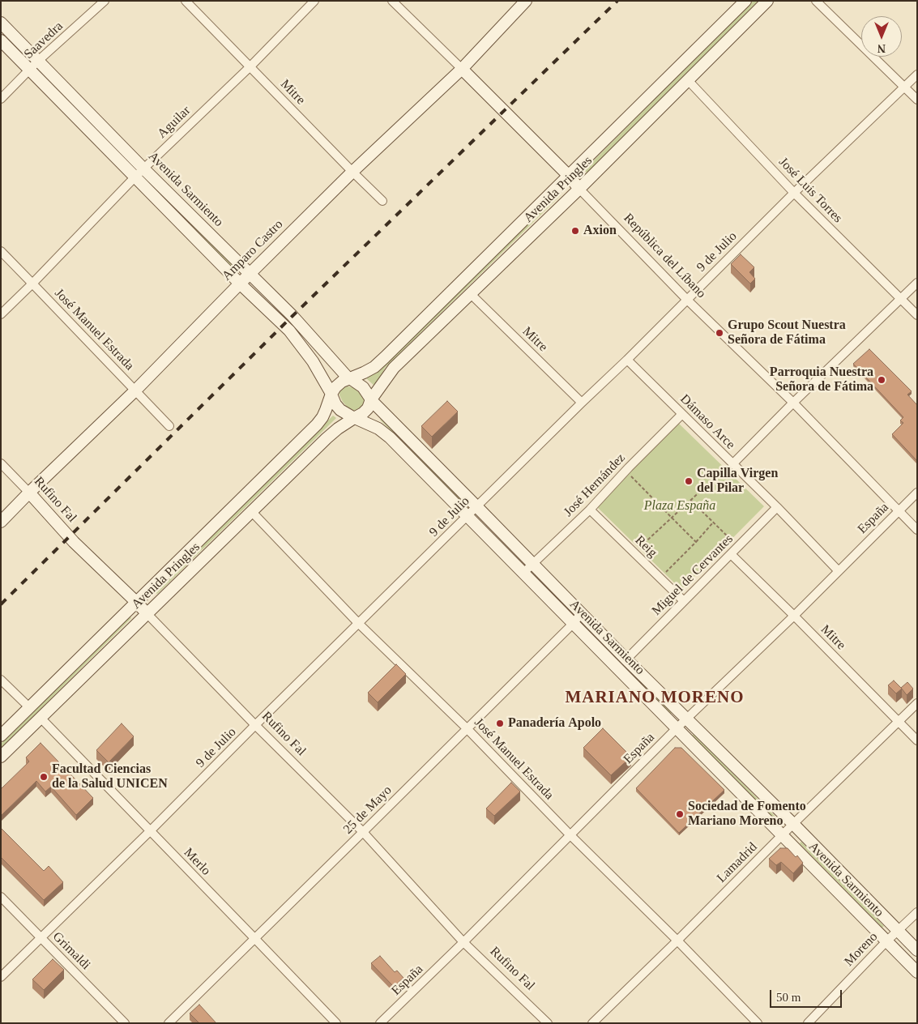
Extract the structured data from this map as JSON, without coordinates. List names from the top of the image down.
{
  "streets": {
    "main road": [
      "Avenida Sarmiento",
      "Avenida Pringles",
      "Amparo Castro",
      "República del Líbano",
      "Rufino Fal"
    ],
    "street": [
      "Saavedra",
      "Mitre",
      "Aguilar",
      "José Luis Torres",
      "9 de Julio",
      "José Manuel Estrada",
      "Dámaso Arce",
      "José Hernández",
      "España",
      "Reig",
      "Miguel de Cervantes",
      "25 de Mayo",
      "Merlo",
      "Lamadrid",
      "Moreno",
      "Grimaldi"
    ]
  },
  "crossings": [
    ["Saavedra", "Avenida Sarmiento"],
    ["Mitre", "Aguilar"],
    ["Mitre", "Avenida Pringles"],
    ["Mitre", "Amparo Castro"],
    ["Mitre", "9 de Julio"],
    ["Mitre", "España"],
    ["Mitre", "Miguel de Cervantes"],
    ["Mitre", "Lamadrid"],
    ["Aguilar", "Avenida Sarmiento"],
    ["Aguilar", "José Manuel Estrada"],
    ["Avenida Sarmiento", "Avenida Pringles"],
    ["Avenida Sarmiento", "Amparo Castro"],
    ["Avenida Sarmiento", "9 de Julio"],
    ["Avenida Sarmiento", "José Hernández"],
    ["Avenida Sarmiento", "España"],
    ["Avenida Sarmiento", "Miguel de Cervantes"],
    ["Avenida Sarmiento", "25 de Mayo"],
    ["Avenida Sarmiento", "Lamadrid"],
    ["Avenida Sarmiento", "Moreno"],
    ["Avenida Pringles", "José Luis Torres"],
    ["Avenida Pringles", "República del Líbano"],
    ["Avenida Pringles", "José Manuel Estrada"],
    ["Avenida Pringles", "Rufino Fal"],
    ["Avenida Pringles", "Merlo"],
    ["José Luis Torres", "9 de Julio"],
    ["Amparo Castro", "República del Líbano"],
    ["Amparo Castro", "José Manuel Estrada"],
    ["Amparo Castro", "Rufino Fal"],
    ["9 de Julio", "República del Líbano"],
    ["9 de Julio", "José Manuel Estrada"],
    ["9 de Julio", "Dámaso Arce"],
    ["9 de Julio", "Rufino Fal"],
    ["9 de Julio", "Merlo"],
    ["9 de Julio", "Grimaldi"],
    ["República del Líbano", "España"],
    ["José Manuel Estrada", "España"],
    ["José Manuel Estrada", "25 de Mayo"],
    ["José Manuel Estrada", "Lamadrid"],
    ["Dámaso Arce", "José Hernández"],
    ["Dámaso Arce", "España"],
    ["Dámaso Arce", "Miguel de Cervantes"],
    ["José Hernández", "Reig"],
    ["Rufino Fal", "España"],
    ["Rufino Fal", "25 de Mayo"],
    ["Reig", "Miguel de Cervantes"],
    ["25 de Mayo", "Merlo"]
  ],
  "districts": ["MARIANO MORENO"],
  "parks": ["Plaza España"],
  "places": [
    "Axion",
    "Grupo Scout Nuestra Señora de Fátima",
    "Parroquia Nuestra Señora de Fátima",
    "Capilla Virgen del Pilar",
    "Panadería Apolo",
    "Facultad Ciencias de la Salud UNICEN",
    "Sociedad de Fomento Mariano Moreno"
  ],
  "scale_bar": "50 m",
  "north": "bottom"
}
